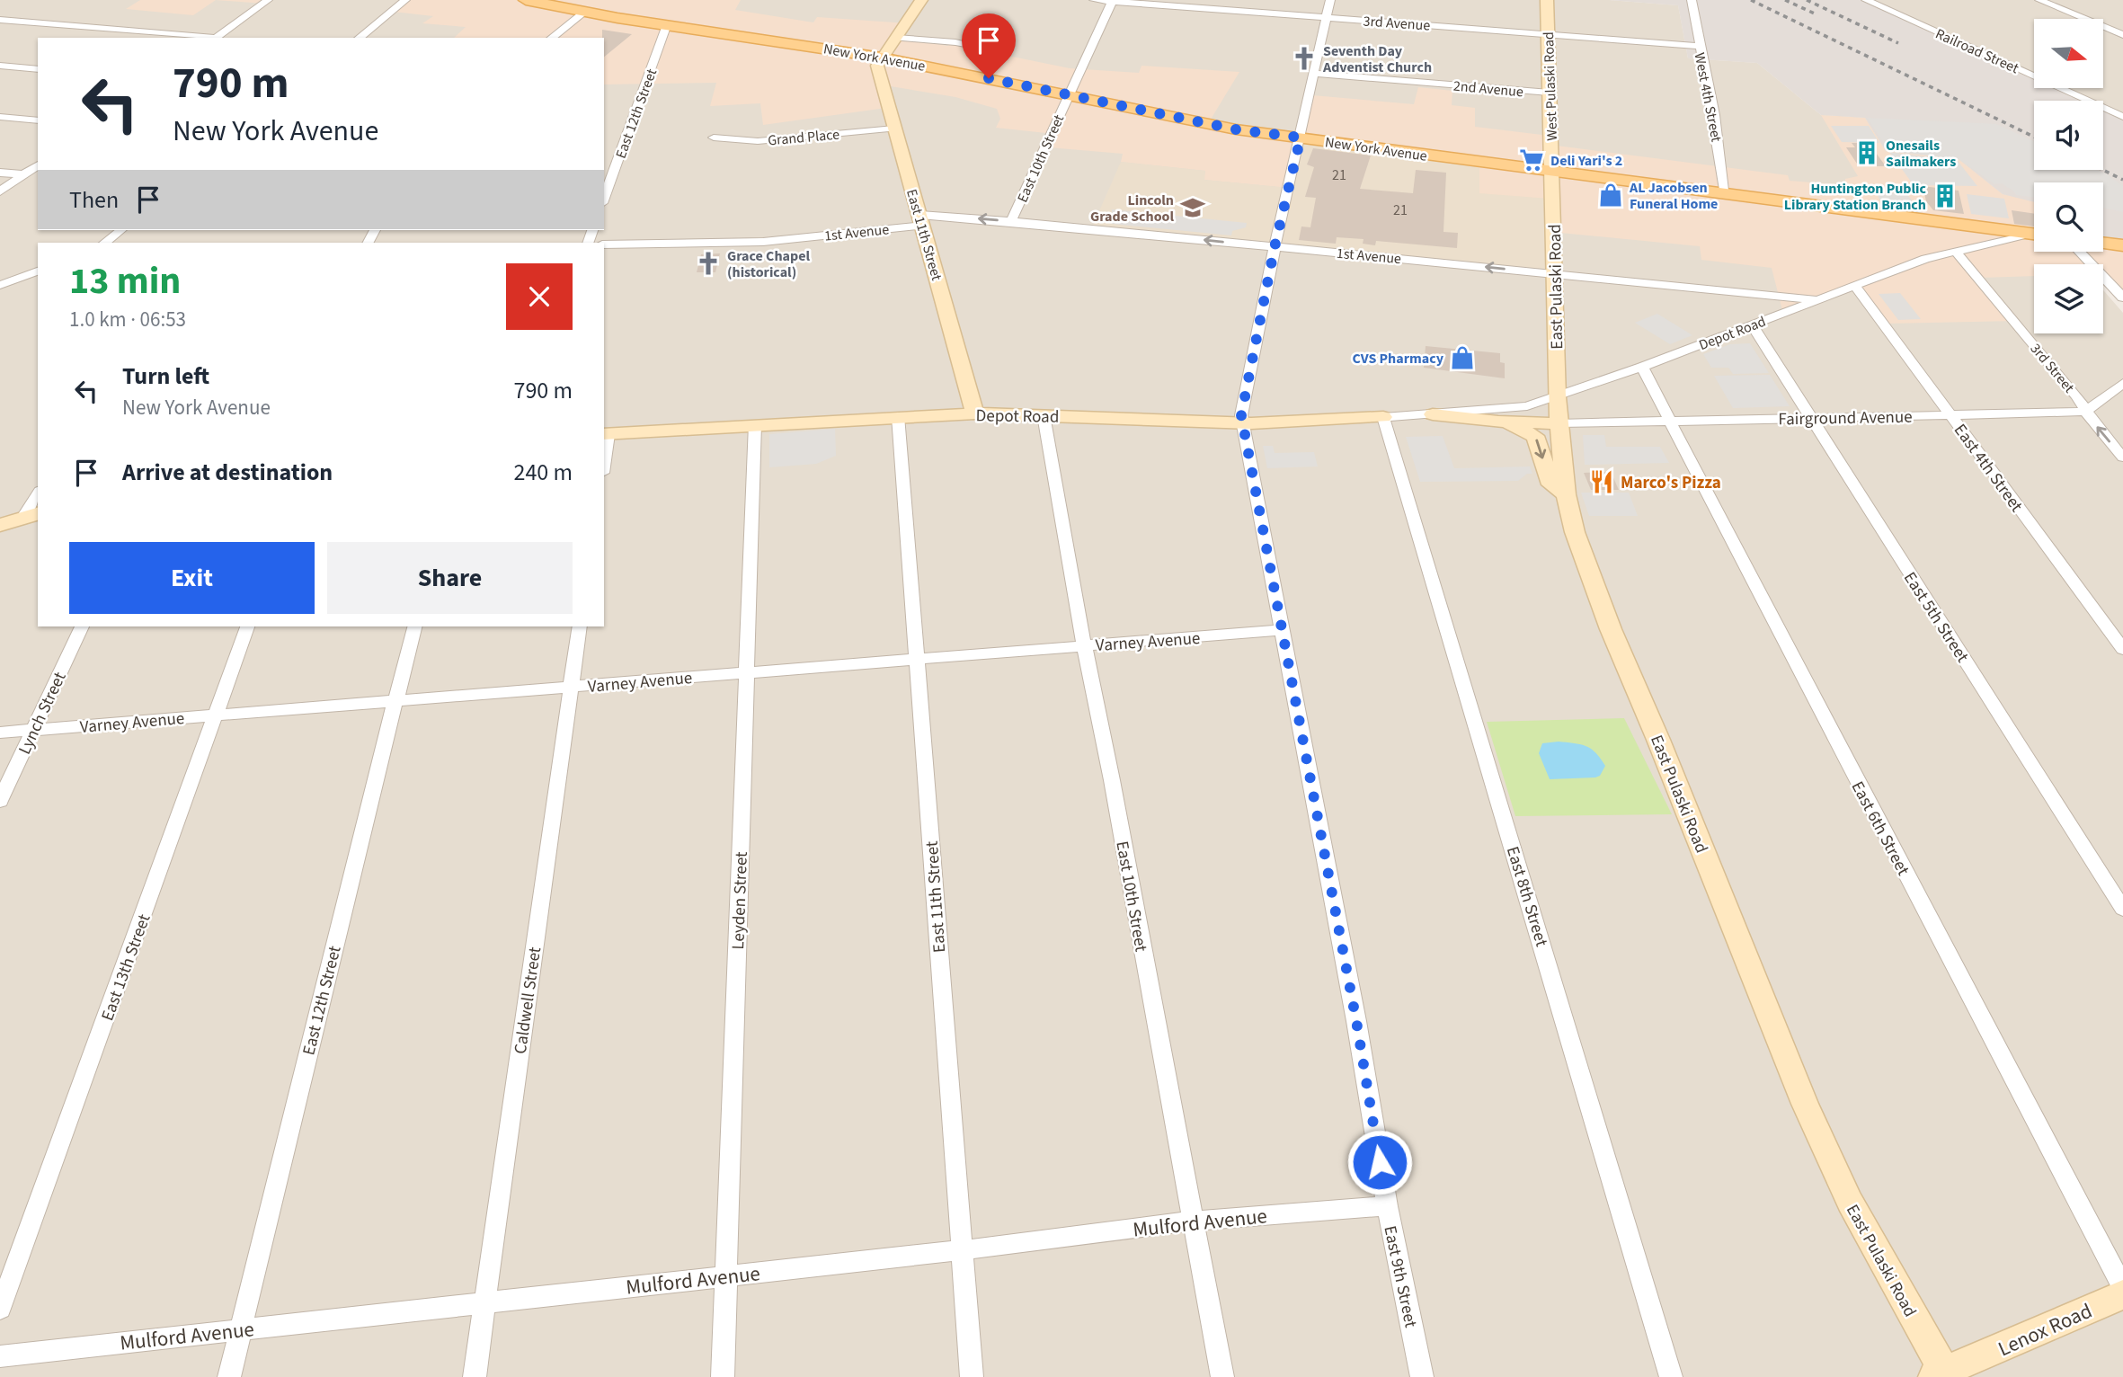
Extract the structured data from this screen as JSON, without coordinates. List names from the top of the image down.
{
  "streets": {
    "main road": [
      "New York Avenue",
      "West Pulaski Road",
      "East 11th Street",
      "East Pulaski Road",
      "Depot Road",
      "Lenox Road"
    ],
    "street": [
      "3rd Avenue",
      "Railroad Street",
      "2nd Avenue",
      "West 4th Street",
      "East 12th Street",
      "Grand Place",
      "East 10th Street",
      "1st Avenue",
      "3rd Street",
      "Fairground Avenue",
      "East 4th Street",
      "East 5th Street",
      "Varney Avenue",
      "Lynch Street",
      "East 6th Street",
      "East 8th Street",
      "Leyden Street",
      "East 13th Street",
      "Caldwell Street",
      "Mulford Avenue",
      "East 9th Street"
    ]
  },
  "crossings": [
    ["3rd Avenue", "West Pulaski Road"],
    ["3rd Avenue", "West 4th Street"],
    ["3rd Avenue", "East 10th Street"],
    ["3rd Avenue", "East 9th Street"],
    ["New York Avenue", "West Pulaski Road"],
    ["New York Avenue", "West 4th Street"],
    ["New York Avenue", "East 12th Street"],
    ["New York Avenue", "East 10th Street"],
    ["New York Avenue", "East 11th Street"],
    ["New York Avenue", "East Pulaski Road"],
    ["New York Avenue", "East 9th Street"],
    ["West Pulaski Road", "2nd Avenue"],
    ["West Pulaski Road", "East Pulaski Road"],
    ["2nd Avenue", "East 9th Street"],
    ["East 12th Street", "Varney Avenue"],
    ["East 12th Street", "Mulford Avenue"],
    ["Grand Place", "East 11th Street"],
    ["East 10th Street", "1st Avenue"],
    ["East 10th Street", "Depot Road"],
    ["East 10th Street", "Varney Avenue"],
    ["East 10th Street", "Mulford Avenue"],
    ["1st Avenue", "East 11th Street"],
    ["1st Avenue", "East Pulaski Road"],
    ["1st Avenue", "Depot Road"],
    ["1st Avenue", "East 9th Street"],
    ["East 11th Street", "Depot Road"],
    ["East 11th Street", "Varney Avenue"],
    ["East 11th Street", "Mulford Avenue"],
    ["East Pulaski Road", "Depot Road"],
    ["East Pulaski Road", "Fairground Avenue"],
    ["East Pulaski Road", "Lenox Road"],
    ["Depot Road", "3rd Street"],
    ["Depot Road", "Fairground Avenue"],
    ["Depot Road", "East 4th Street"],
    ["Depot Road", "East 5th Street"],
    ["Depot Road", "East 6th Street"],
    ["Depot Road", "East 8th Street"],
    ["Depot Road", "Leyden Street"],
    ["Depot Road", "East 9th Street"],
    ["3rd Street", "Fairground Avenue"],
    ["Fairground Avenue", "East 4th Street"],
    ["Fairground Avenue", "East 5th Street"],
    ["Fairground Avenue", "East 6th Street"],
    ["Varney Avenue", "Lynch Street"],
    ["Varney Avenue", "Leyden Street"],
    ["Varney Avenue", "East 13th Street"],
    ["Varney Avenue", "Caldwell Street"],
    ["Varney Avenue", "East 9th Street"],
    ["Leyden Street", "Mulford Avenue"],
    ["Caldwell Street", "Mulford Avenue"],
    ["Mulford Avenue", "East 9th Street"]
  ],
  "one_way": ["1st Avenue"],
  "places": {
    "church": ["Seventh Day Adventist Church", "Grace Chapel (historical)"],
    "building": ["Onesails Sailmakers", "Huntington Public Library Station Branch"],
    "supermarket": ["Deli Yari's 2"],
    "shop": ["AL Jacobsen Funeral Home", "CVS Pharmacy"],
    "school or university": ["Lincoln Grade School"],
    "restaurant": ["Marco's Pizza"]
  },
  "house_numbers": ["21", "21"],
  "north": "right",
  "page": {
    "turn": ["790 m", "New York Avenue"],
    "then": "Then",
    "heading": ["13 min", "1.0 km · 06:53"],
    "list": [
      {
        "name": "Turn left",
        "note": "New York Avenue",
        "value": "790 m"
      },
      {
        "name": "Arrive at destination",
        "value": "240 m"
      }
    ],
    "buttons": ["Exit", "Share"]
  }
}
